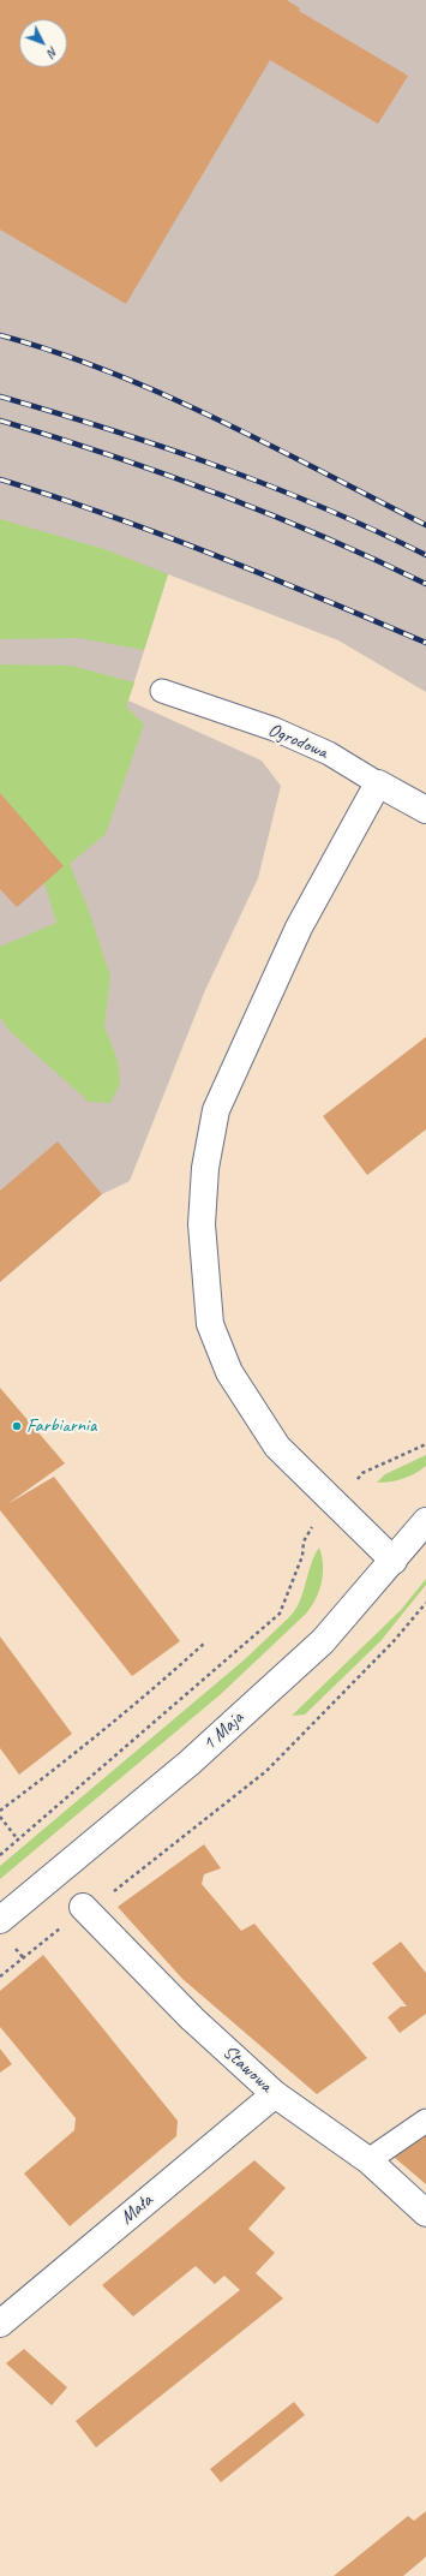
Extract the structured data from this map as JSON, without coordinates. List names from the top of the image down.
{
  "streets": {
    "street": [
      "Ogrodowa",
      "1 Maja",
      "Stawowa",
      "Mała"
    ]
  },
  "crossings": [
    ["Stawowa", "Mała"]
  ],
  "places": ["Farbiarnia"],
  "north": "bottom right"
}
